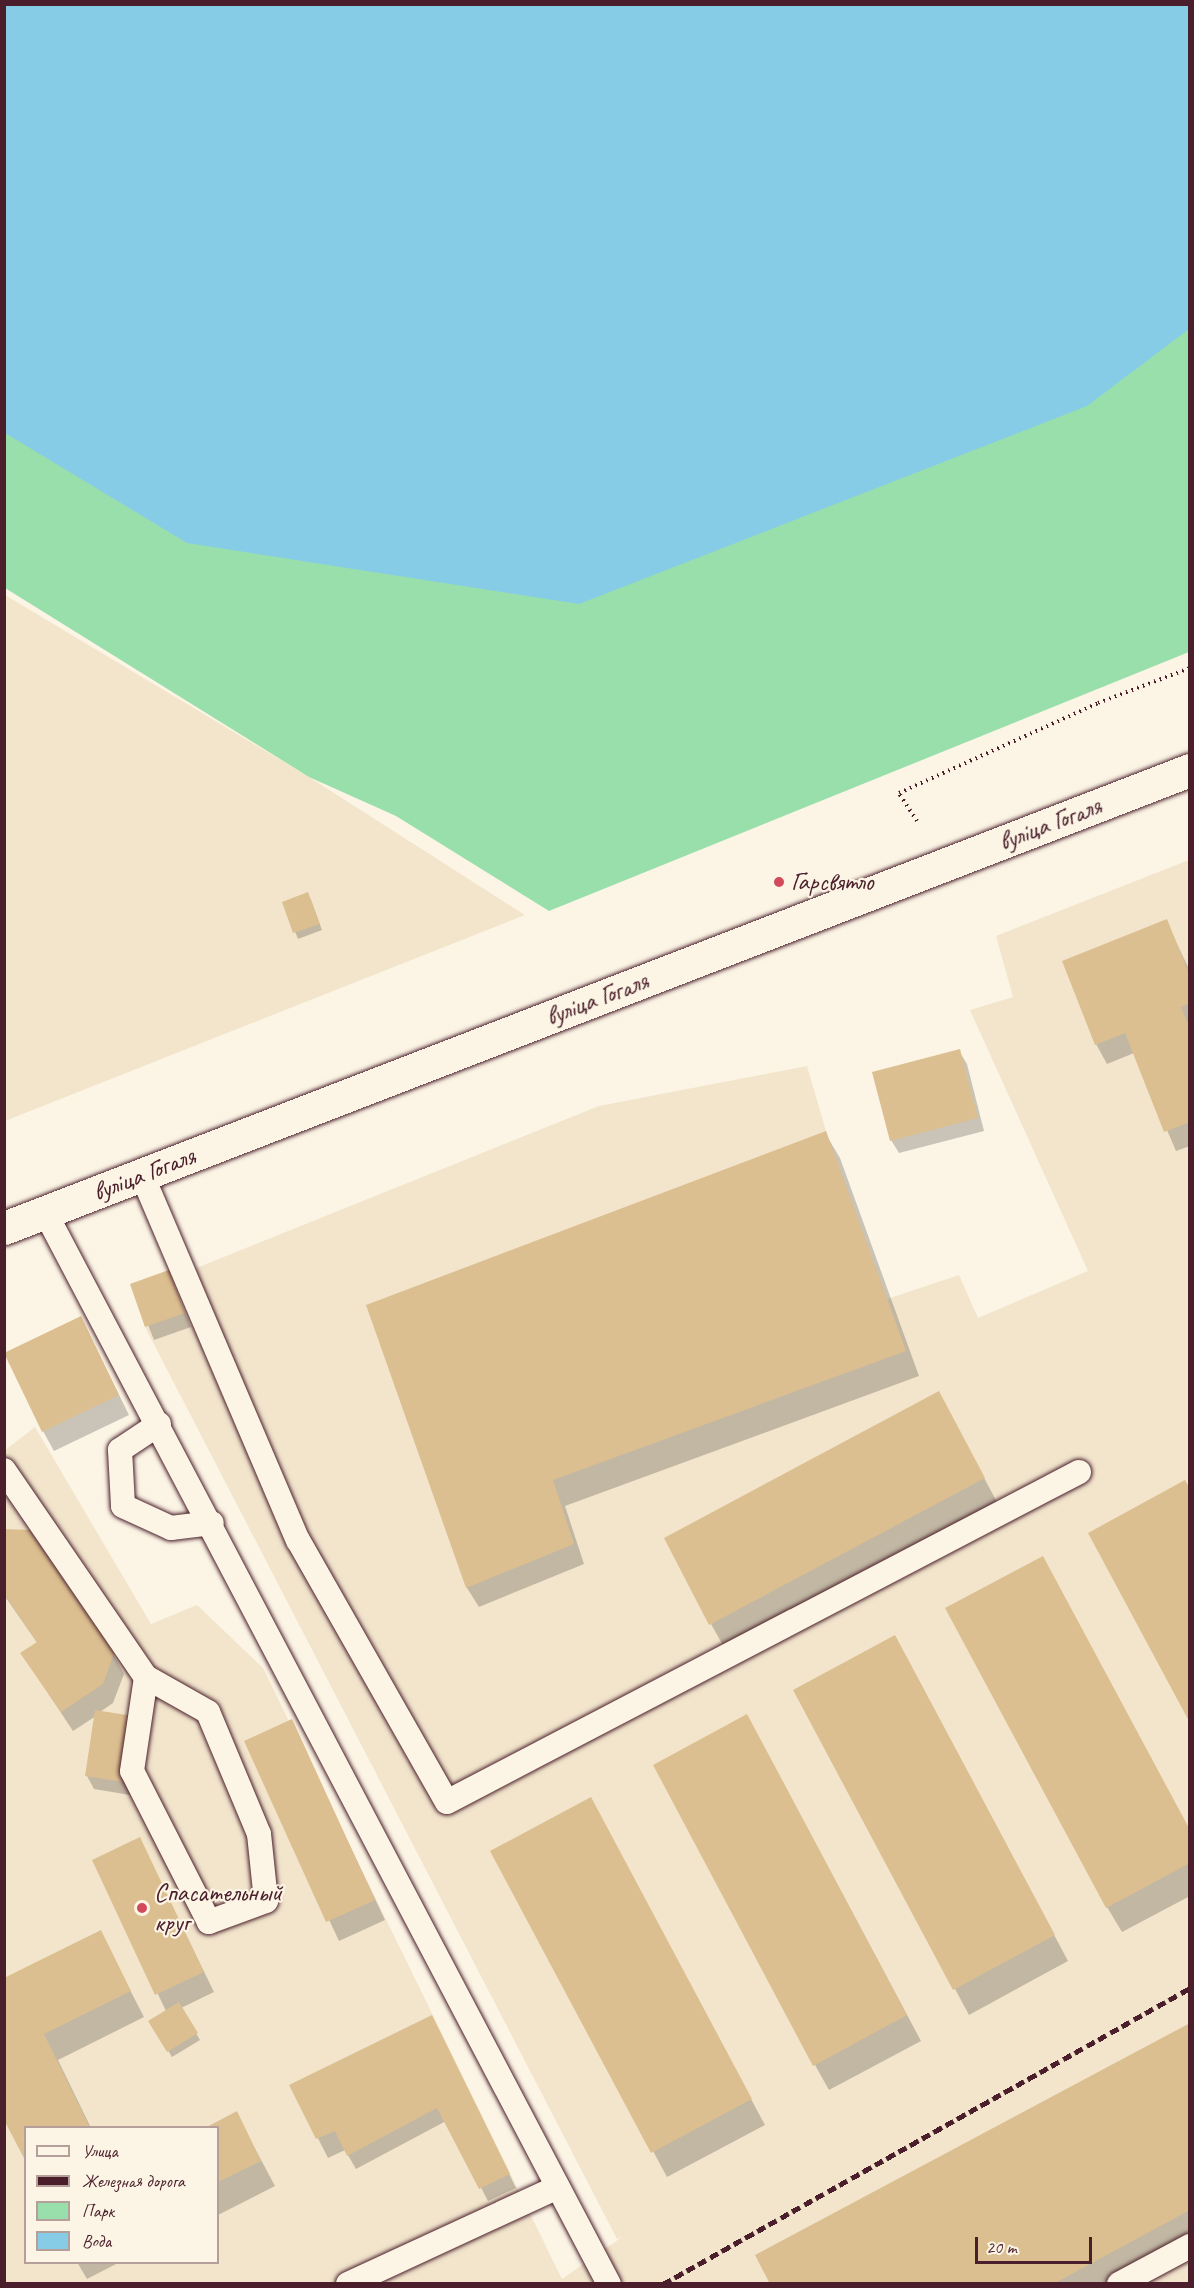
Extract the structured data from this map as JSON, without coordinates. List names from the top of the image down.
{
  "streets": {
    "main road": ["вуліца Гогаля"]
  },
  "places": ["Гарсвятло", "Спасательный круг"],
  "legend": [
    "Улица",
    "Железная дорога",
    "Парк",
    "Вода"
  ],
  "scale_bar": "20 m"
}
